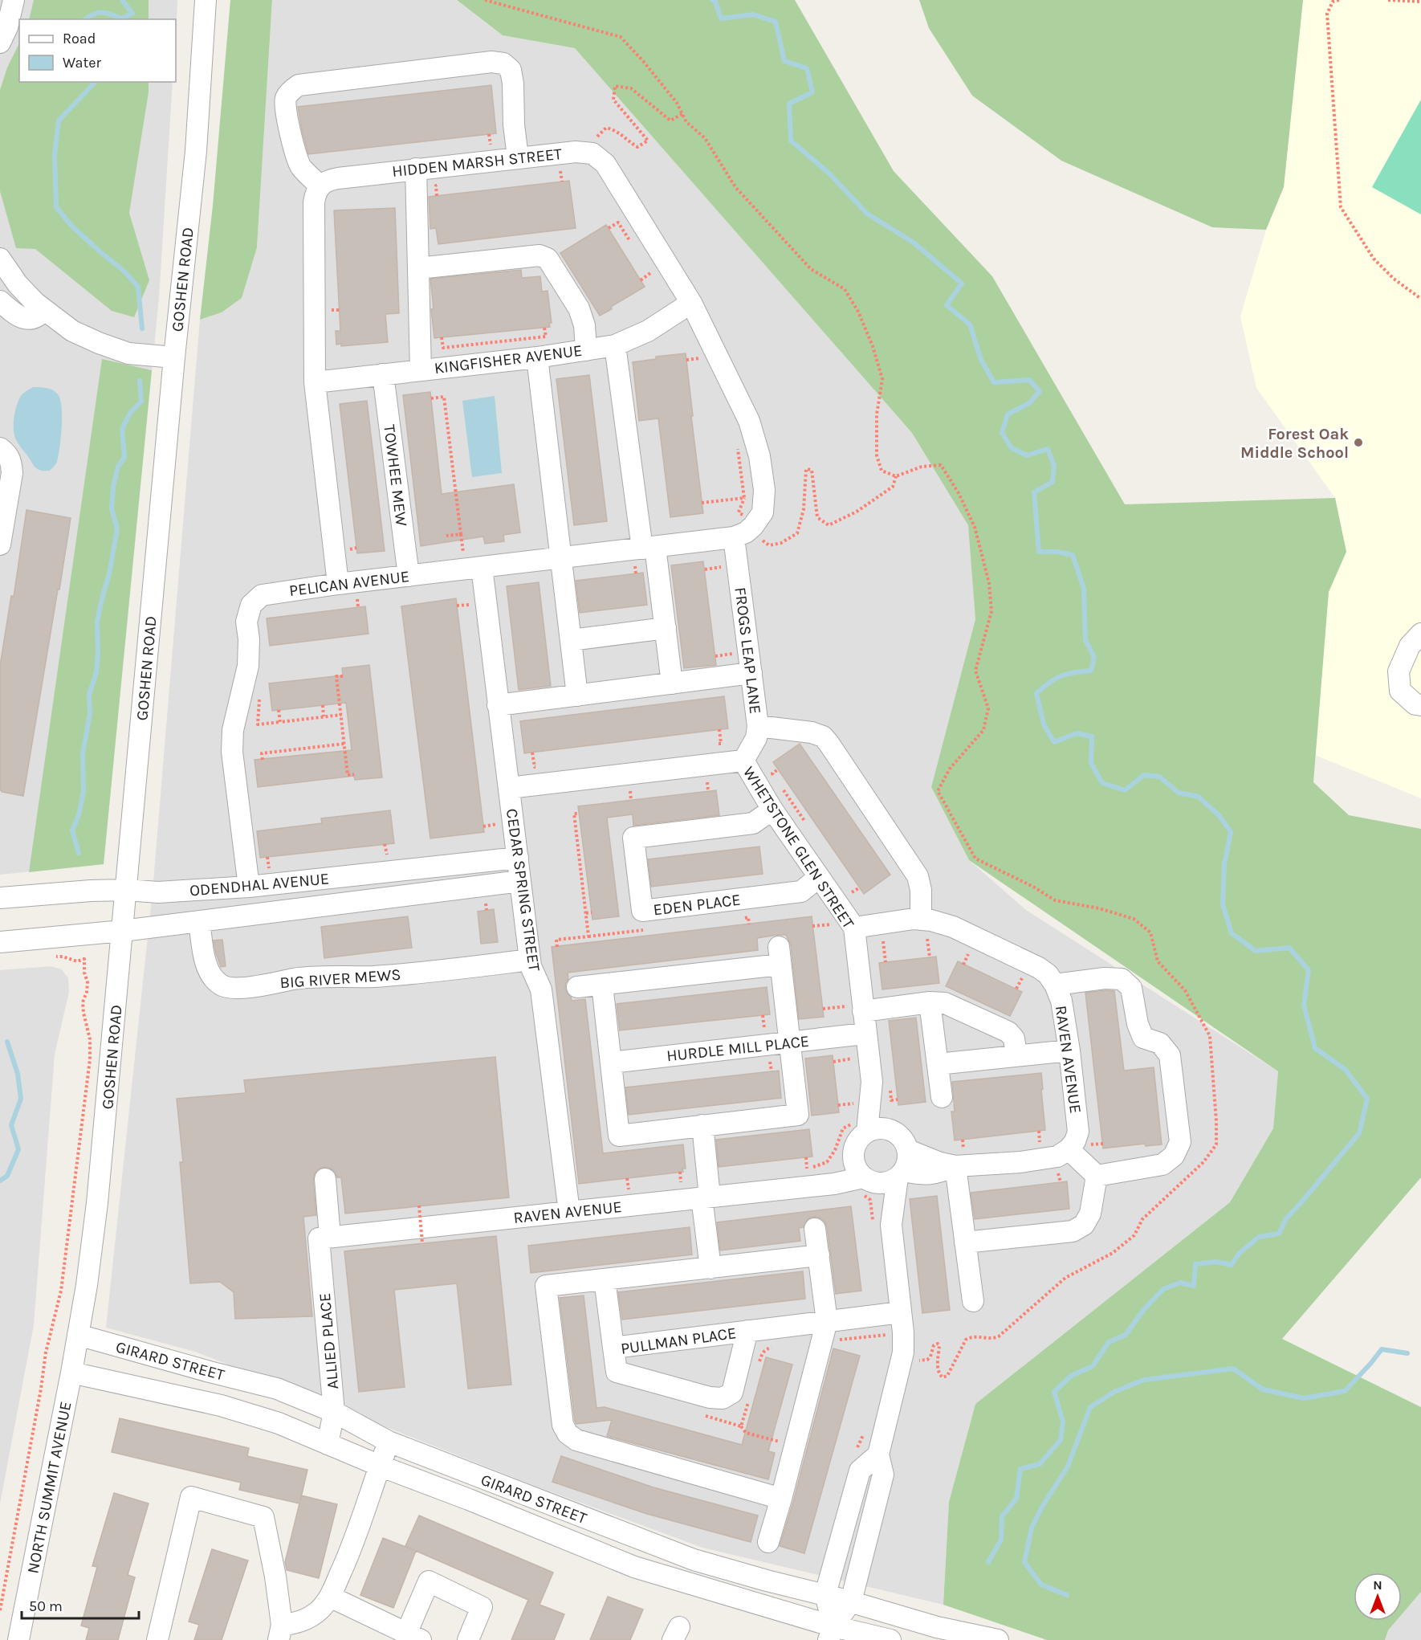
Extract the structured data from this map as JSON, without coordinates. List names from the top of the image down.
{
  "streets": {
    "street": [
      "HIDDEN MARSH STREET",
      "GOSHEN ROAD",
      "KINGFISHER AVENUE",
      "TOWHEE MEW",
      "PELICAN AVENUE",
      "FROGS LEAP LANE",
      "WHETSTONE GLEN STREET",
      "ODENDHAL AVENUE",
      "CEDAR SPRING STREET",
      "EDEN PLACE",
      "BIG RIVER MEWS",
      "HURDLE MILL PLACE",
      "RAVEN AVENUE",
      "PULLMAN PLACE",
      "ALLIED PLACE",
      "GIRARD STREET",
      "NORTH SUMMIT AVENUE"
    ]
  },
  "crossings": [
    ["HIDDEN MARSH STREET", "KINGFISHER AVENUE"],
    ["HIDDEN MARSH STREET", "PELICAN AVENUE"],
    ["HIDDEN MARSH STREET", "FROGS LEAP LANE"],
    ["GOSHEN ROAD", "ODENDHAL AVENUE"],
    ["GOSHEN ROAD", "GIRARD STREET"],
    ["GOSHEN ROAD", "NORTH SUMMIT AVENUE"],
    ["KINGFISHER AVENUE", "TOWHEE MEW"],
    ["TOWHEE MEW", "PELICAN AVENUE"],
    ["PELICAN AVENUE", "FROGS LEAP LANE"],
    ["PELICAN AVENUE", "ODENDHAL AVENUE"],
    ["PELICAN AVENUE", "CEDAR SPRING STREET"],
    ["FROGS LEAP LANE", "WHETSTONE GLEN STREET"],
    ["WHETSTONE GLEN STREET", "CEDAR SPRING STREET"],
    ["WHETSTONE GLEN STREET", "EDEN PLACE"],
    ["WHETSTONE GLEN STREET", "HURDLE MILL PLACE"],
    ["WHETSTONE GLEN STREET", "RAVEN AVENUE"],
    ["ODENDHAL AVENUE", "CEDAR SPRING STREET"],
    ["ODENDHAL AVENUE", "BIG RIVER MEWS"],
    ["CEDAR SPRING STREET", "BIG RIVER MEWS"],
    ["CEDAR SPRING STREET", "RAVEN AVENUE"],
    ["RAVEN AVENUE", "ALLIED PLACE"],
    ["ALLIED PLACE", "GIRARD STREET"],
    ["GIRARD STREET", "NORTH SUMMIT AVENUE"]
  ],
  "places": ["Forest Oak Middle School"],
  "legend": ["Road", "Water"],
  "scale_bar": "50 m",
  "north": "top"
}
